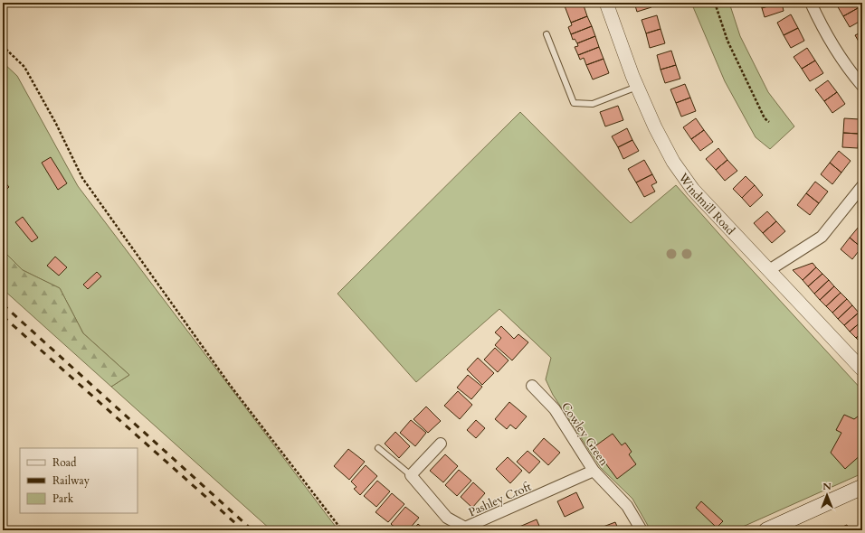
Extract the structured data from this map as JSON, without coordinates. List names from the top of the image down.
{
  "streets": {
    "street": ["Windmill Road", "Cowley Green", "Pashley Croft"]
  },
  "crossings": [
    ["Cowley Green", "Pashley Croft"]
  ],
  "legend": ["Road", "Railway", "Park"],
  "north": "top"
}
